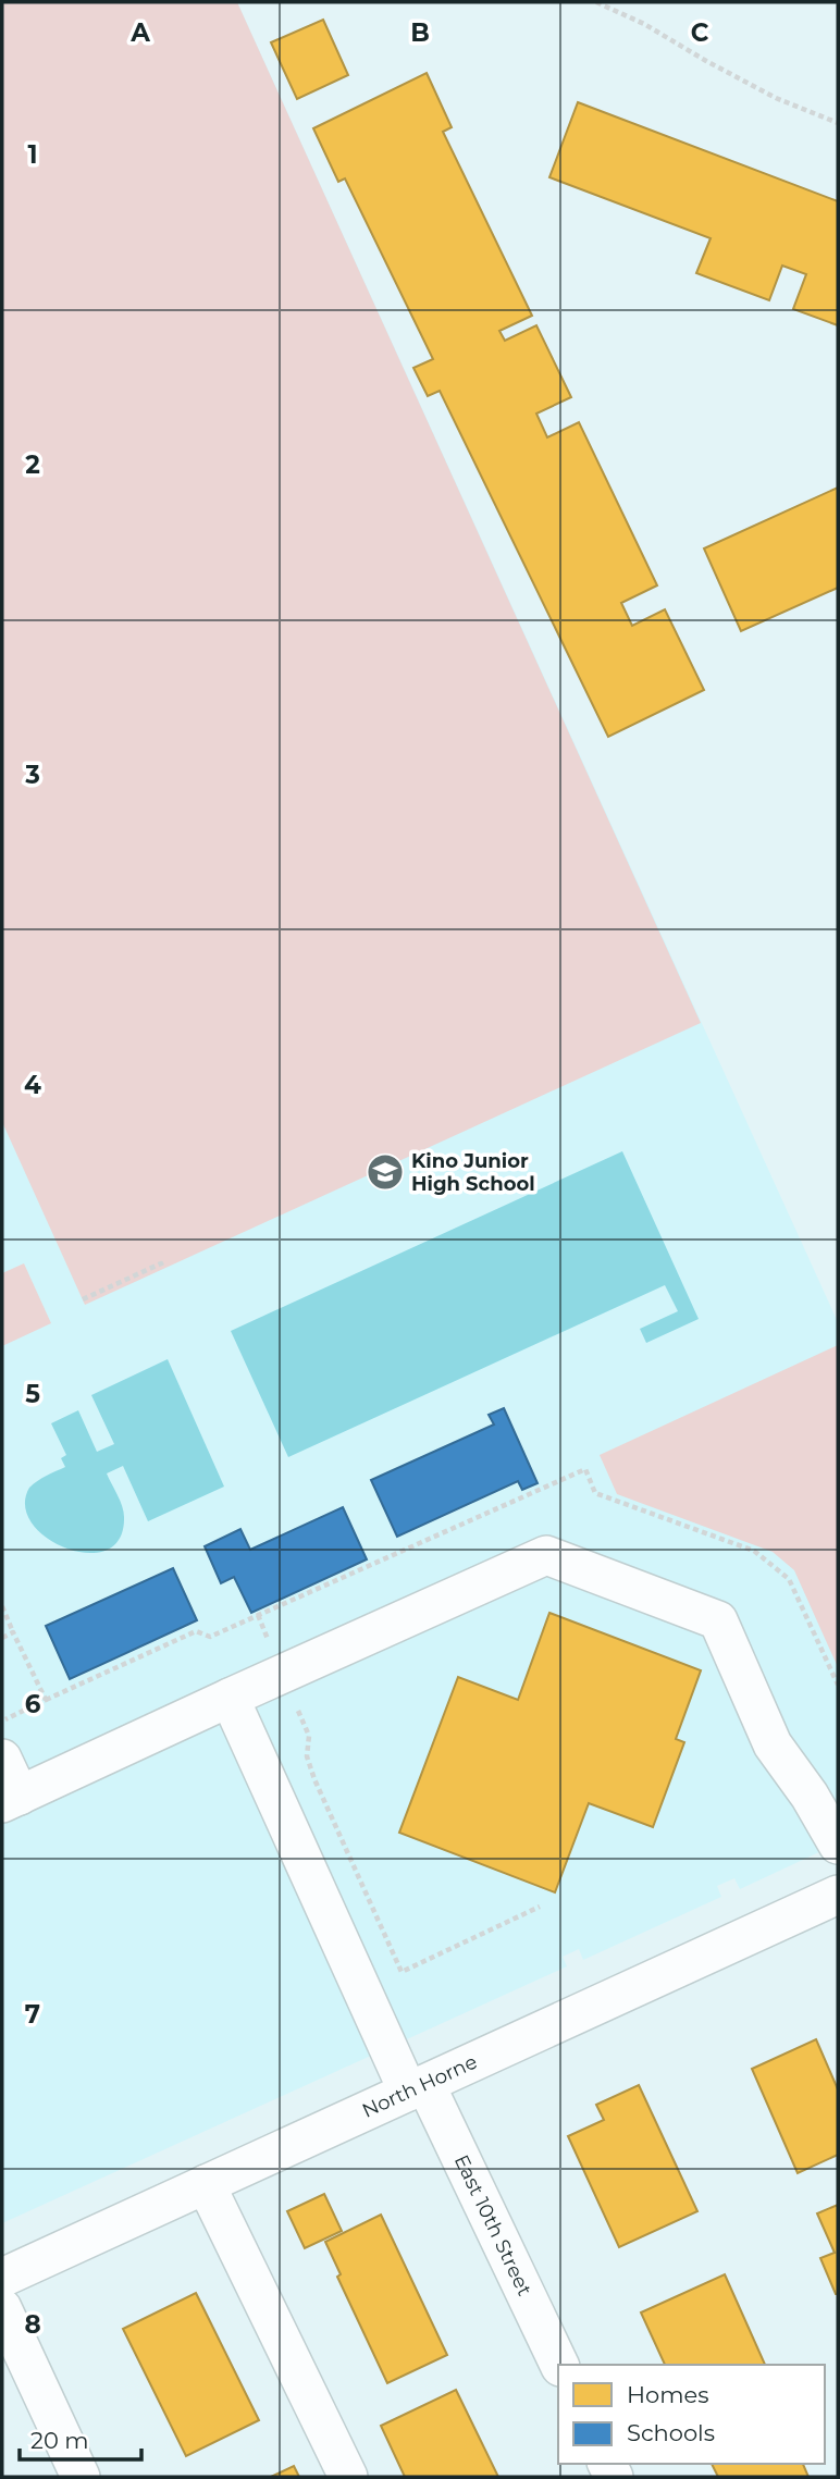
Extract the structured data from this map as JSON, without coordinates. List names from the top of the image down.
{
  "streets": {
    "street": ["North Horne", "East 10th Street"]
  },
  "crossings": [
    ["North Horne", "East 10th Street"]
  ],
  "places": {
    "school or university": ["Kino Junior High School"]
  },
  "legend": ["Homes", "Schools"],
  "scale_bar": "20 m",
  "grid": {
    "columns": ["A", "B", "C"],
    "rows": [
      "1",
      "2",
      "3",
      "4",
      "5",
      "6",
      "7",
      "8"
    ]
  }
}
